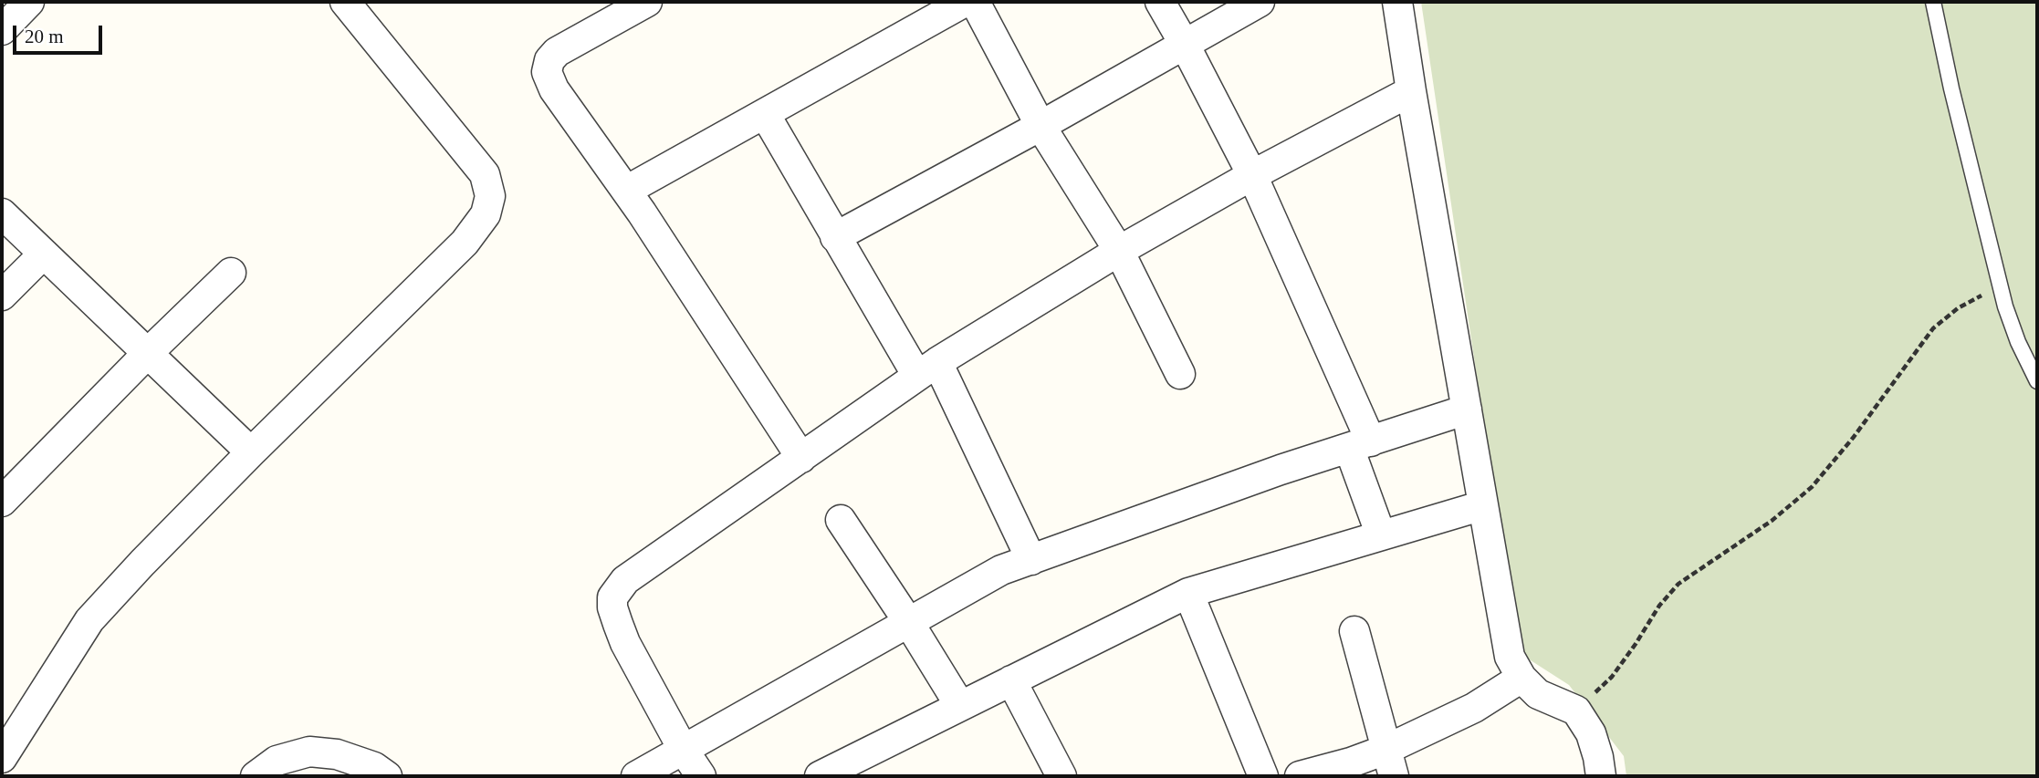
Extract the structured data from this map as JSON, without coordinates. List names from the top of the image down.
{
  "scale_bar": "20 m"
}
